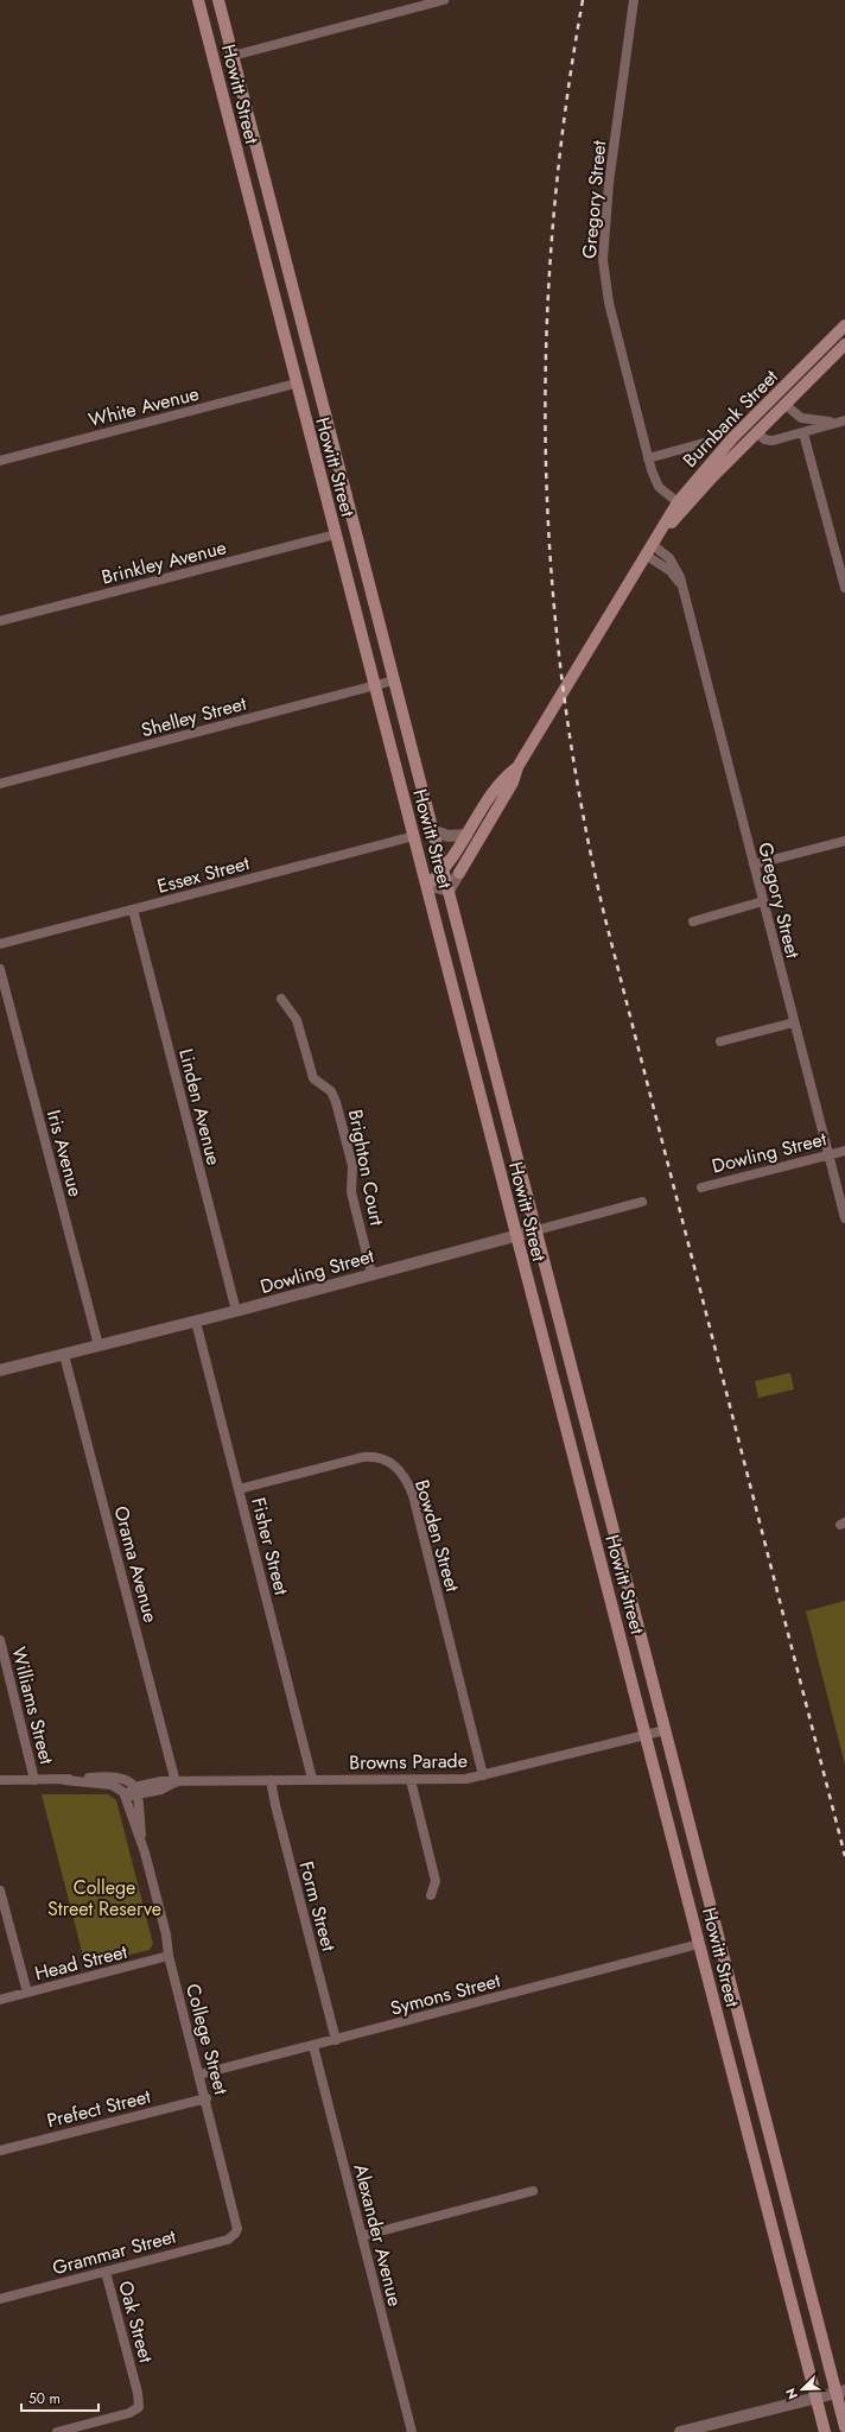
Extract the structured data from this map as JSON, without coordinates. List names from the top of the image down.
{
  "streets": {
    "main road": ["Howitt Street", "Burnbank Street"],
    "street": [
      "Gregory Street",
      "White Avenue",
      "Brinkley Avenue",
      "Shelley Street",
      "Essex Street",
      "Linden Avenue",
      "Dowling Street",
      "Iris Avenue",
      "Brighton Court",
      "Bowden Street",
      "Fisher Street",
      "Orama Avenue",
      "Williams Street",
      "Browns Parade",
      "Form Street",
      "Head Street",
      "Symons Street",
      "College Street",
      "Prefect Street",
      "Alexander Avenue",
      "Grammar Street",
      "Oak Street"
    ]
  },
  "crossings": [
    ["Howitt Street", "White Avenue"],
    ["Howitt Street", "Burnbank Street"],
    ["Howitt Street", "Brinkley Avenue"],
    ["Howitt Street", "Shelley Street"],
    ["Howitt Street", "Essex Street"],
    ["Howitt Street", "Dowling Street"],
    ["Howitt Street", "Browns Parade"],
    ["Howitt Street", "Symons Street"],
    ["Gregory Street", "Burnbank Street"],
    ["Gregory Street", "Dowling Street"],
    ["Essex Street", "Linden Avenue"],
    ["Linden Avenue", "Dowling Street"],
    ["Dowling Street", "Iris Avenue"],
    ["Dowling Street", "Brighton Court"],
    ["Dowling Street", "Fisher Street"],
    ["Dowling Street", "Orama Avenue"],
    ["Bowden Street", "Fisher Street"],
    ["Bowden Street", "Browns Parade"],
    ["Fisher Street", "Browns Parade"],
    ["Orama Avenue", "Browns Parade"],
    ["Browns Parade", "Form Street"],
    ["Browns Parade", "College Street"],
    ["Form Street", "Symons Street"],
    ["Head Street", "College Street"],
    ["Symons Street", "College Street"],
    ["Symons Street", "Alexander Avenue"],
    ["College Street", "Prefect Street"],
    ["College Street", "Grammar Street"],
    ["Grammar Street", "Oak Street"]
  ],
  "parks": ["College Street Reserve"],
  "scale_bar": "50 m",
  "north": "bottom left"
}
